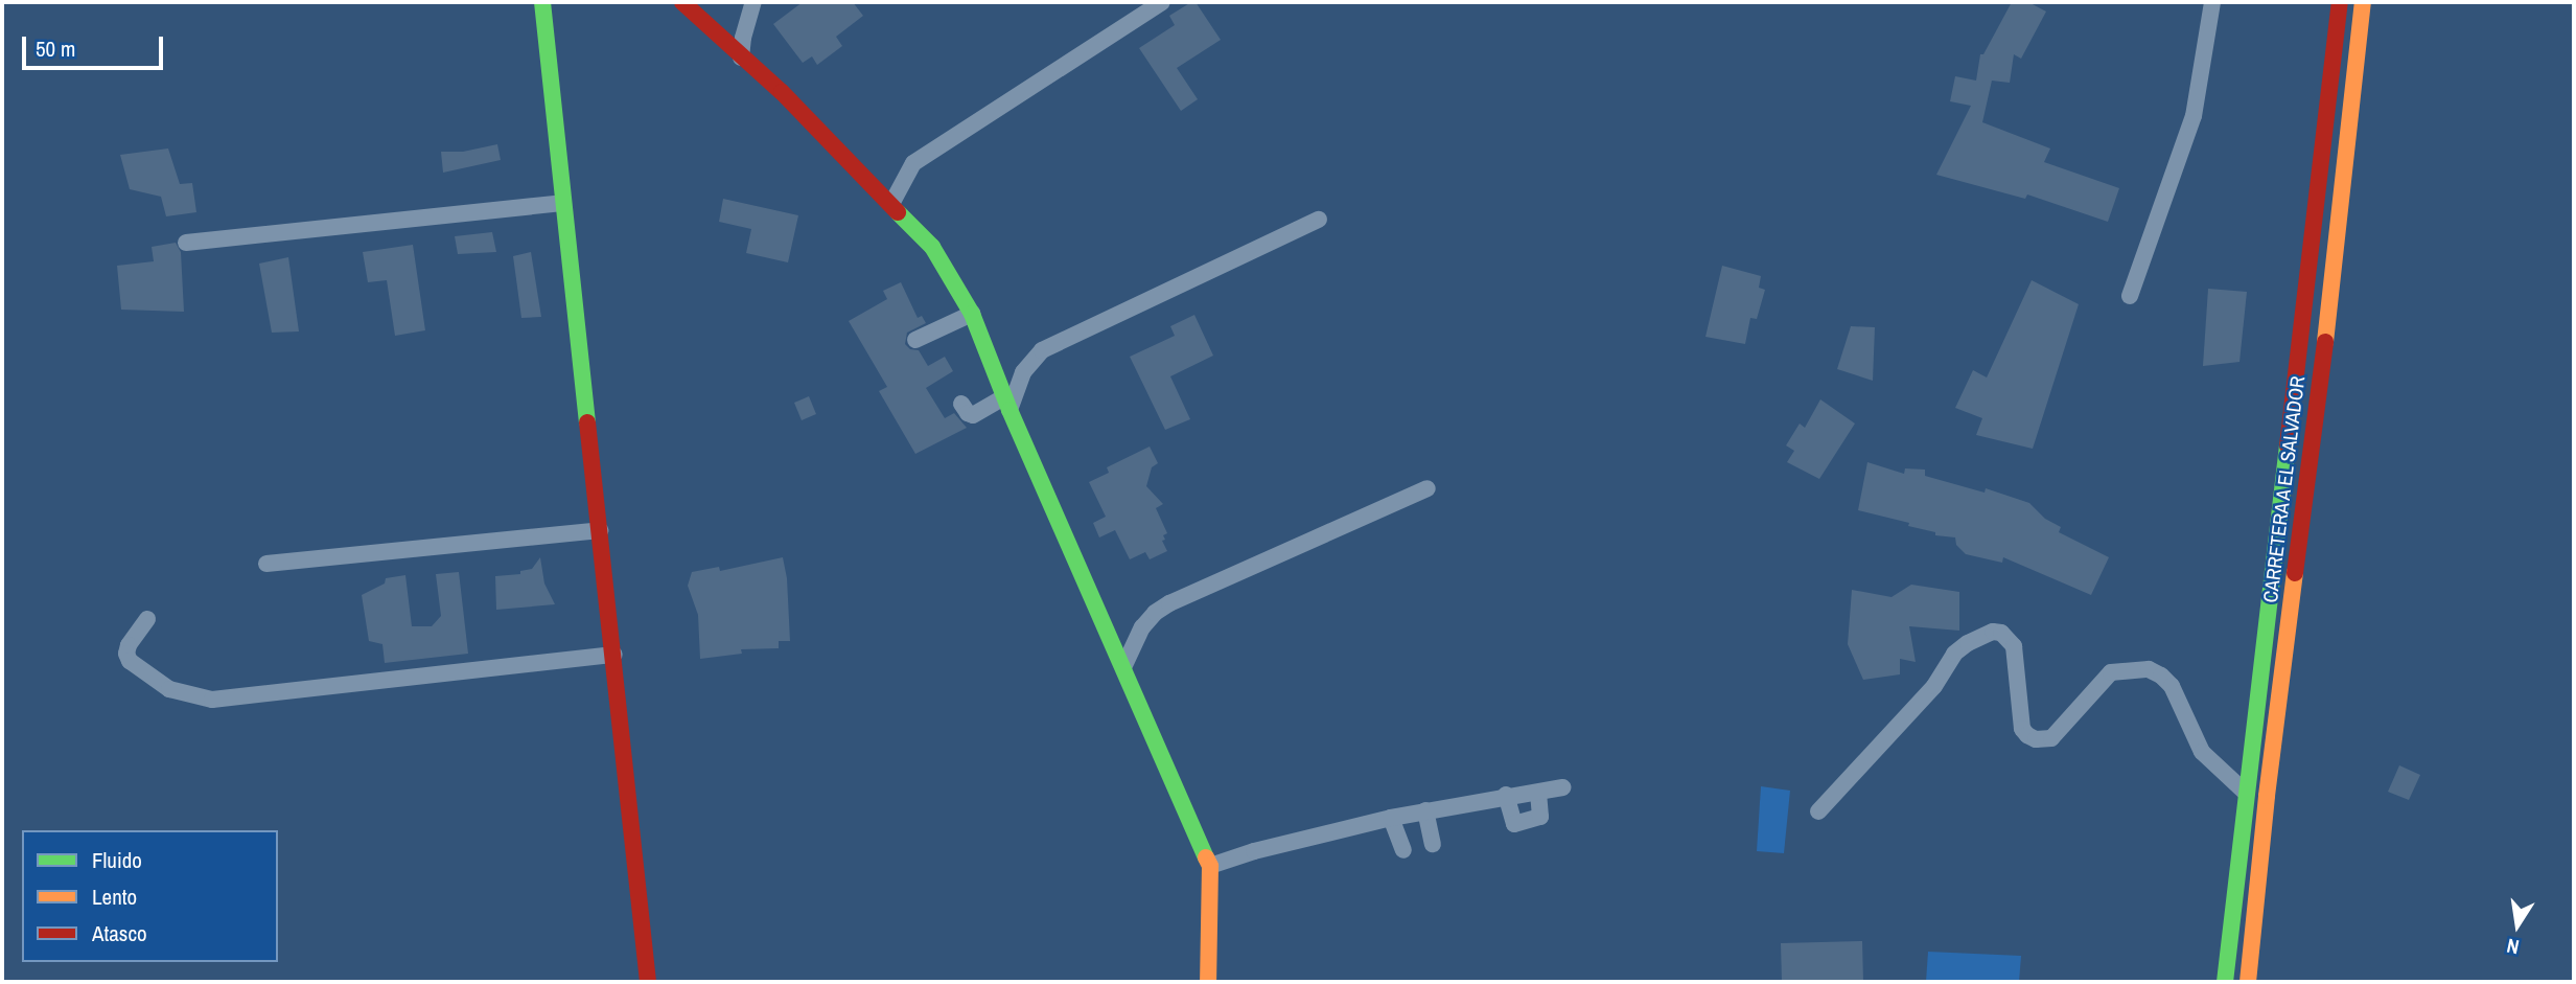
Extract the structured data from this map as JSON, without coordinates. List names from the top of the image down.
{
  "streets": {
    "main road": ["CARRETERA A EL SALVADOR"]
  },
  "legend": ["Fluido", "Lento", "Atasco"],
  "scale_bar": "50 m",
  "north": "bottom"
}
